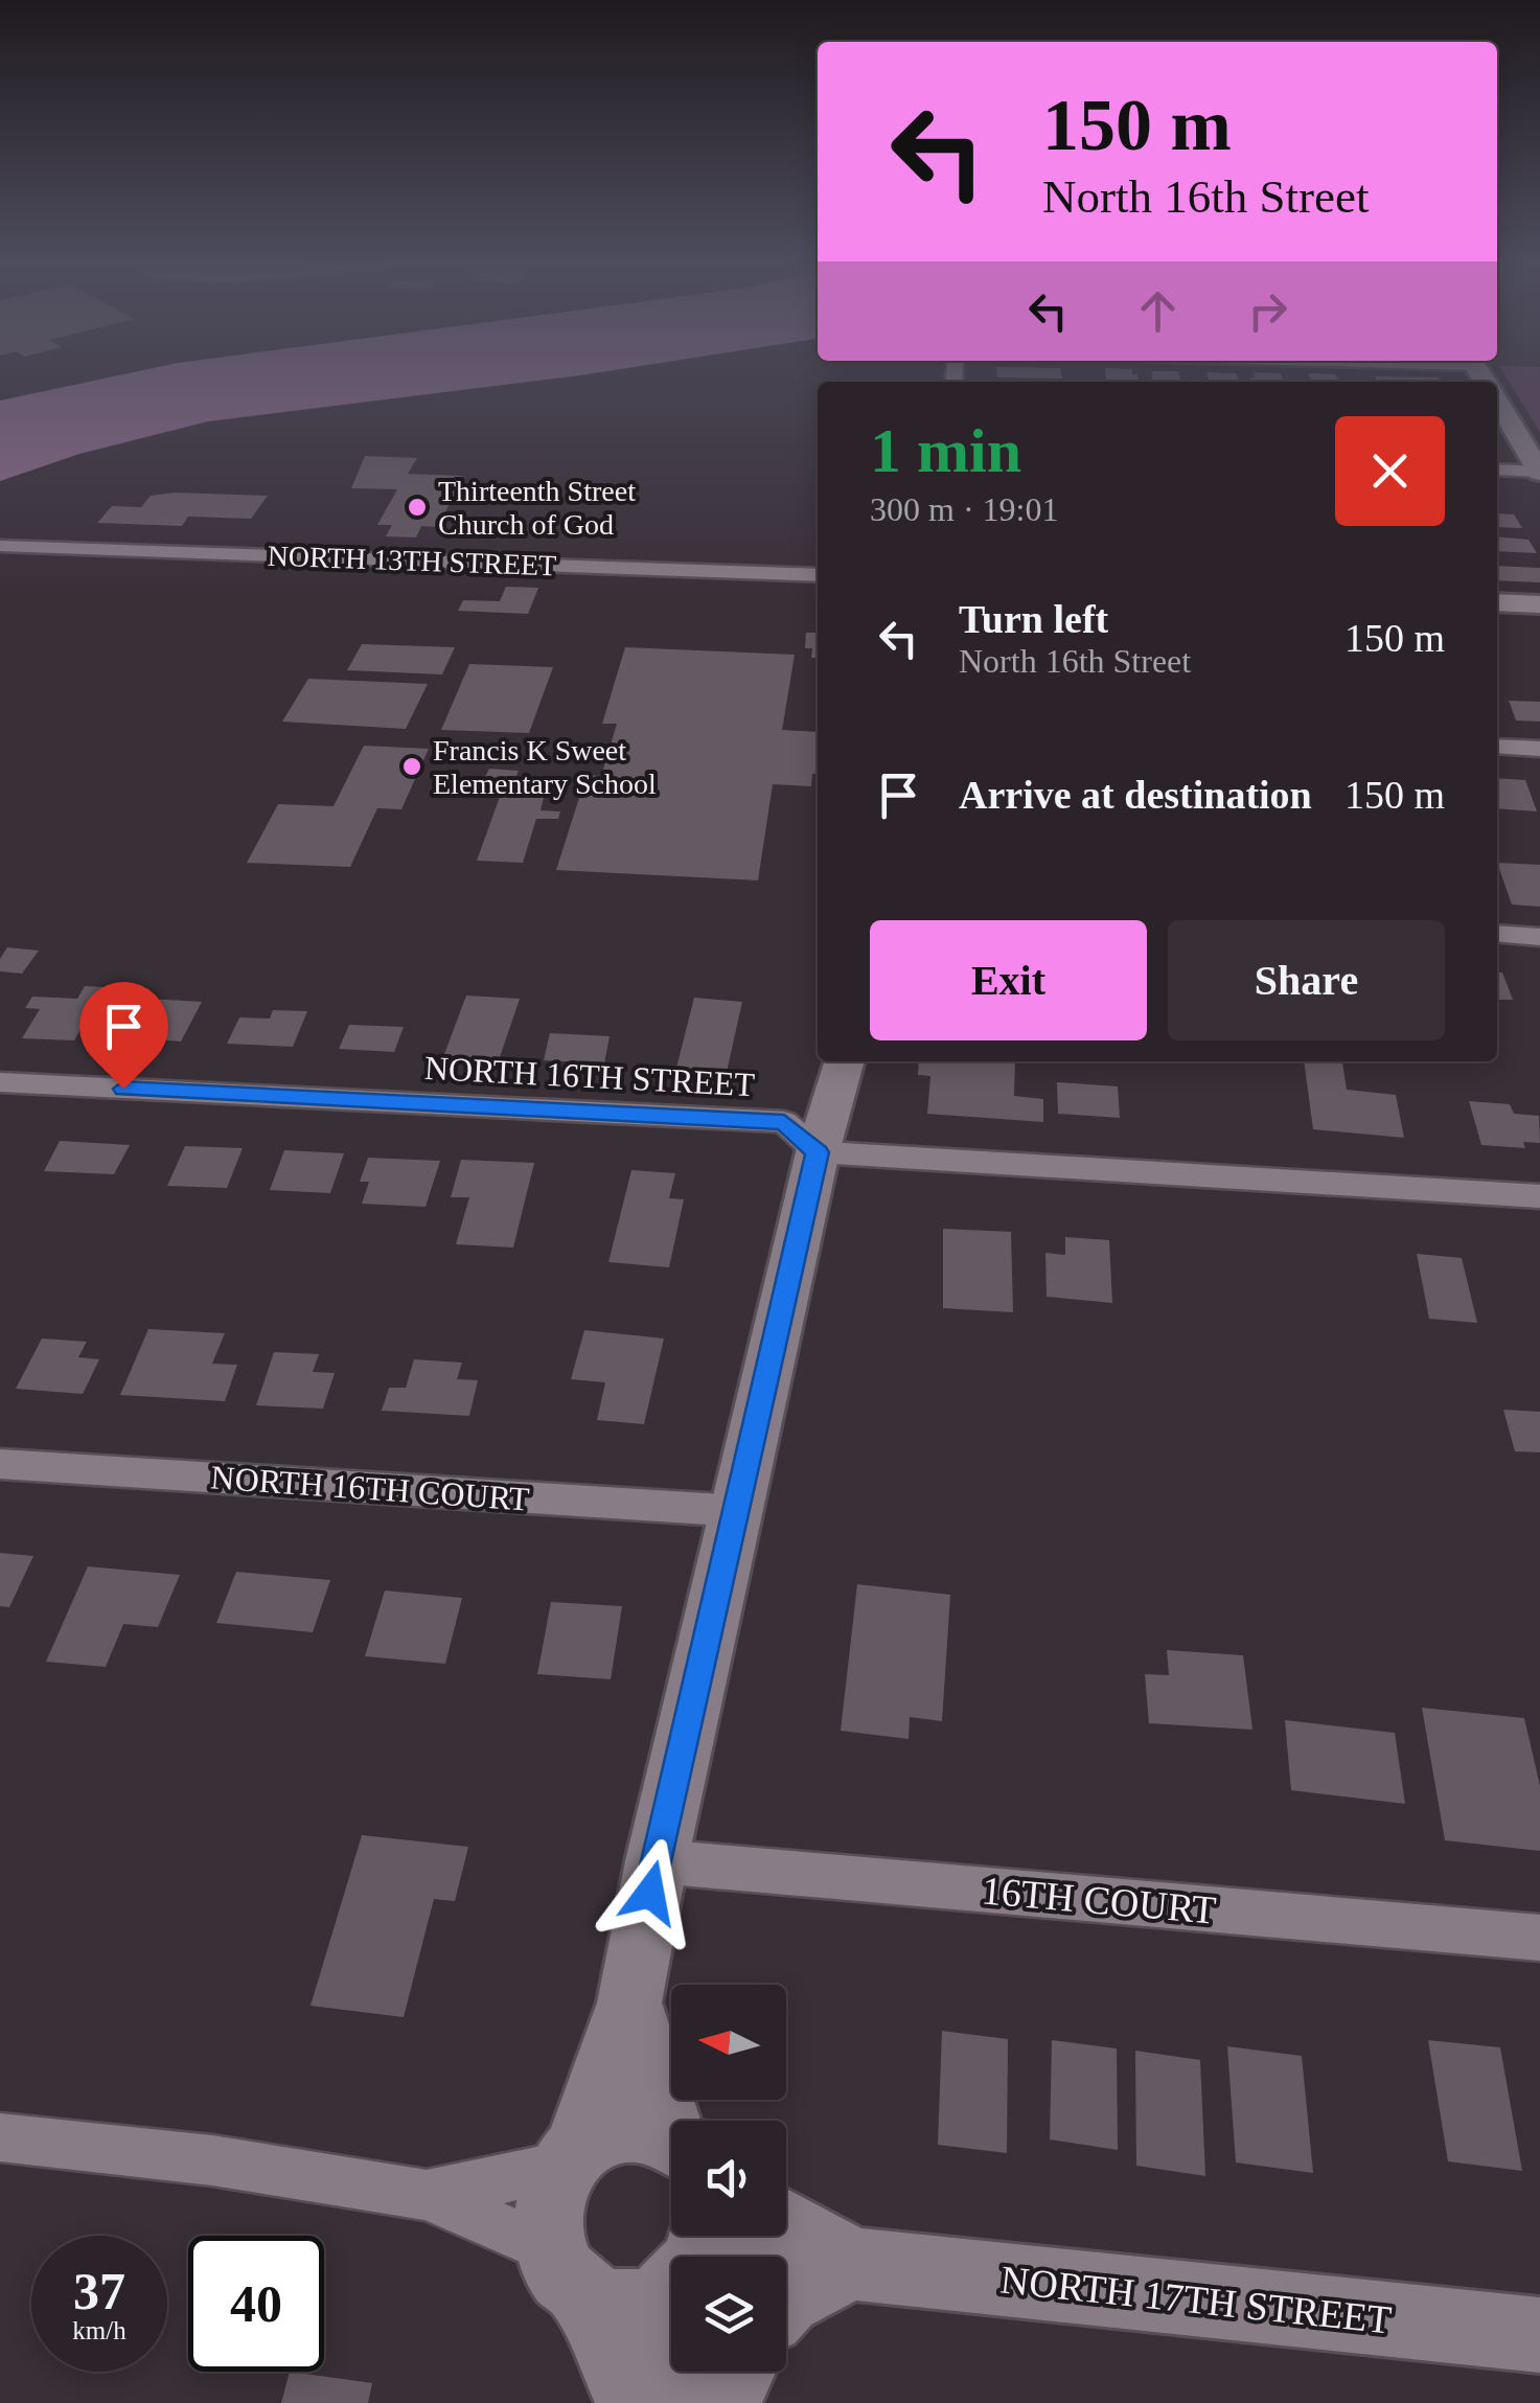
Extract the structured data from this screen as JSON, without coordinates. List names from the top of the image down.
{
  "streets": {
    "street": [
      "NORTH 13TH STREET",
      "NORTH 16TH STREET",
      "NORTH 16TH COURT",
      "16TH COURT",
      "NORTH 17TH STREET"
    ]
  },
  "places": ["Thirteenth Street Church of God", "Francis K Sweet Elementary School"],
  "north": "left",
  "page": {
    "turn": ["150 m", "North 16th Street"],
    "heading": ["1 min", "300 m · 19:01"],
    "list": [
      {
        "name": "Turn left",
        "note": "North 16th Street",
        "value": "150 m"
      },
      {
        "name": "Arrive at destination",
        "value": "150 m"
      }
    ],
    "buttons": ["Exit", "Share"],
    "speed": "37 km/h",
    "limit": "40"
  }
}
